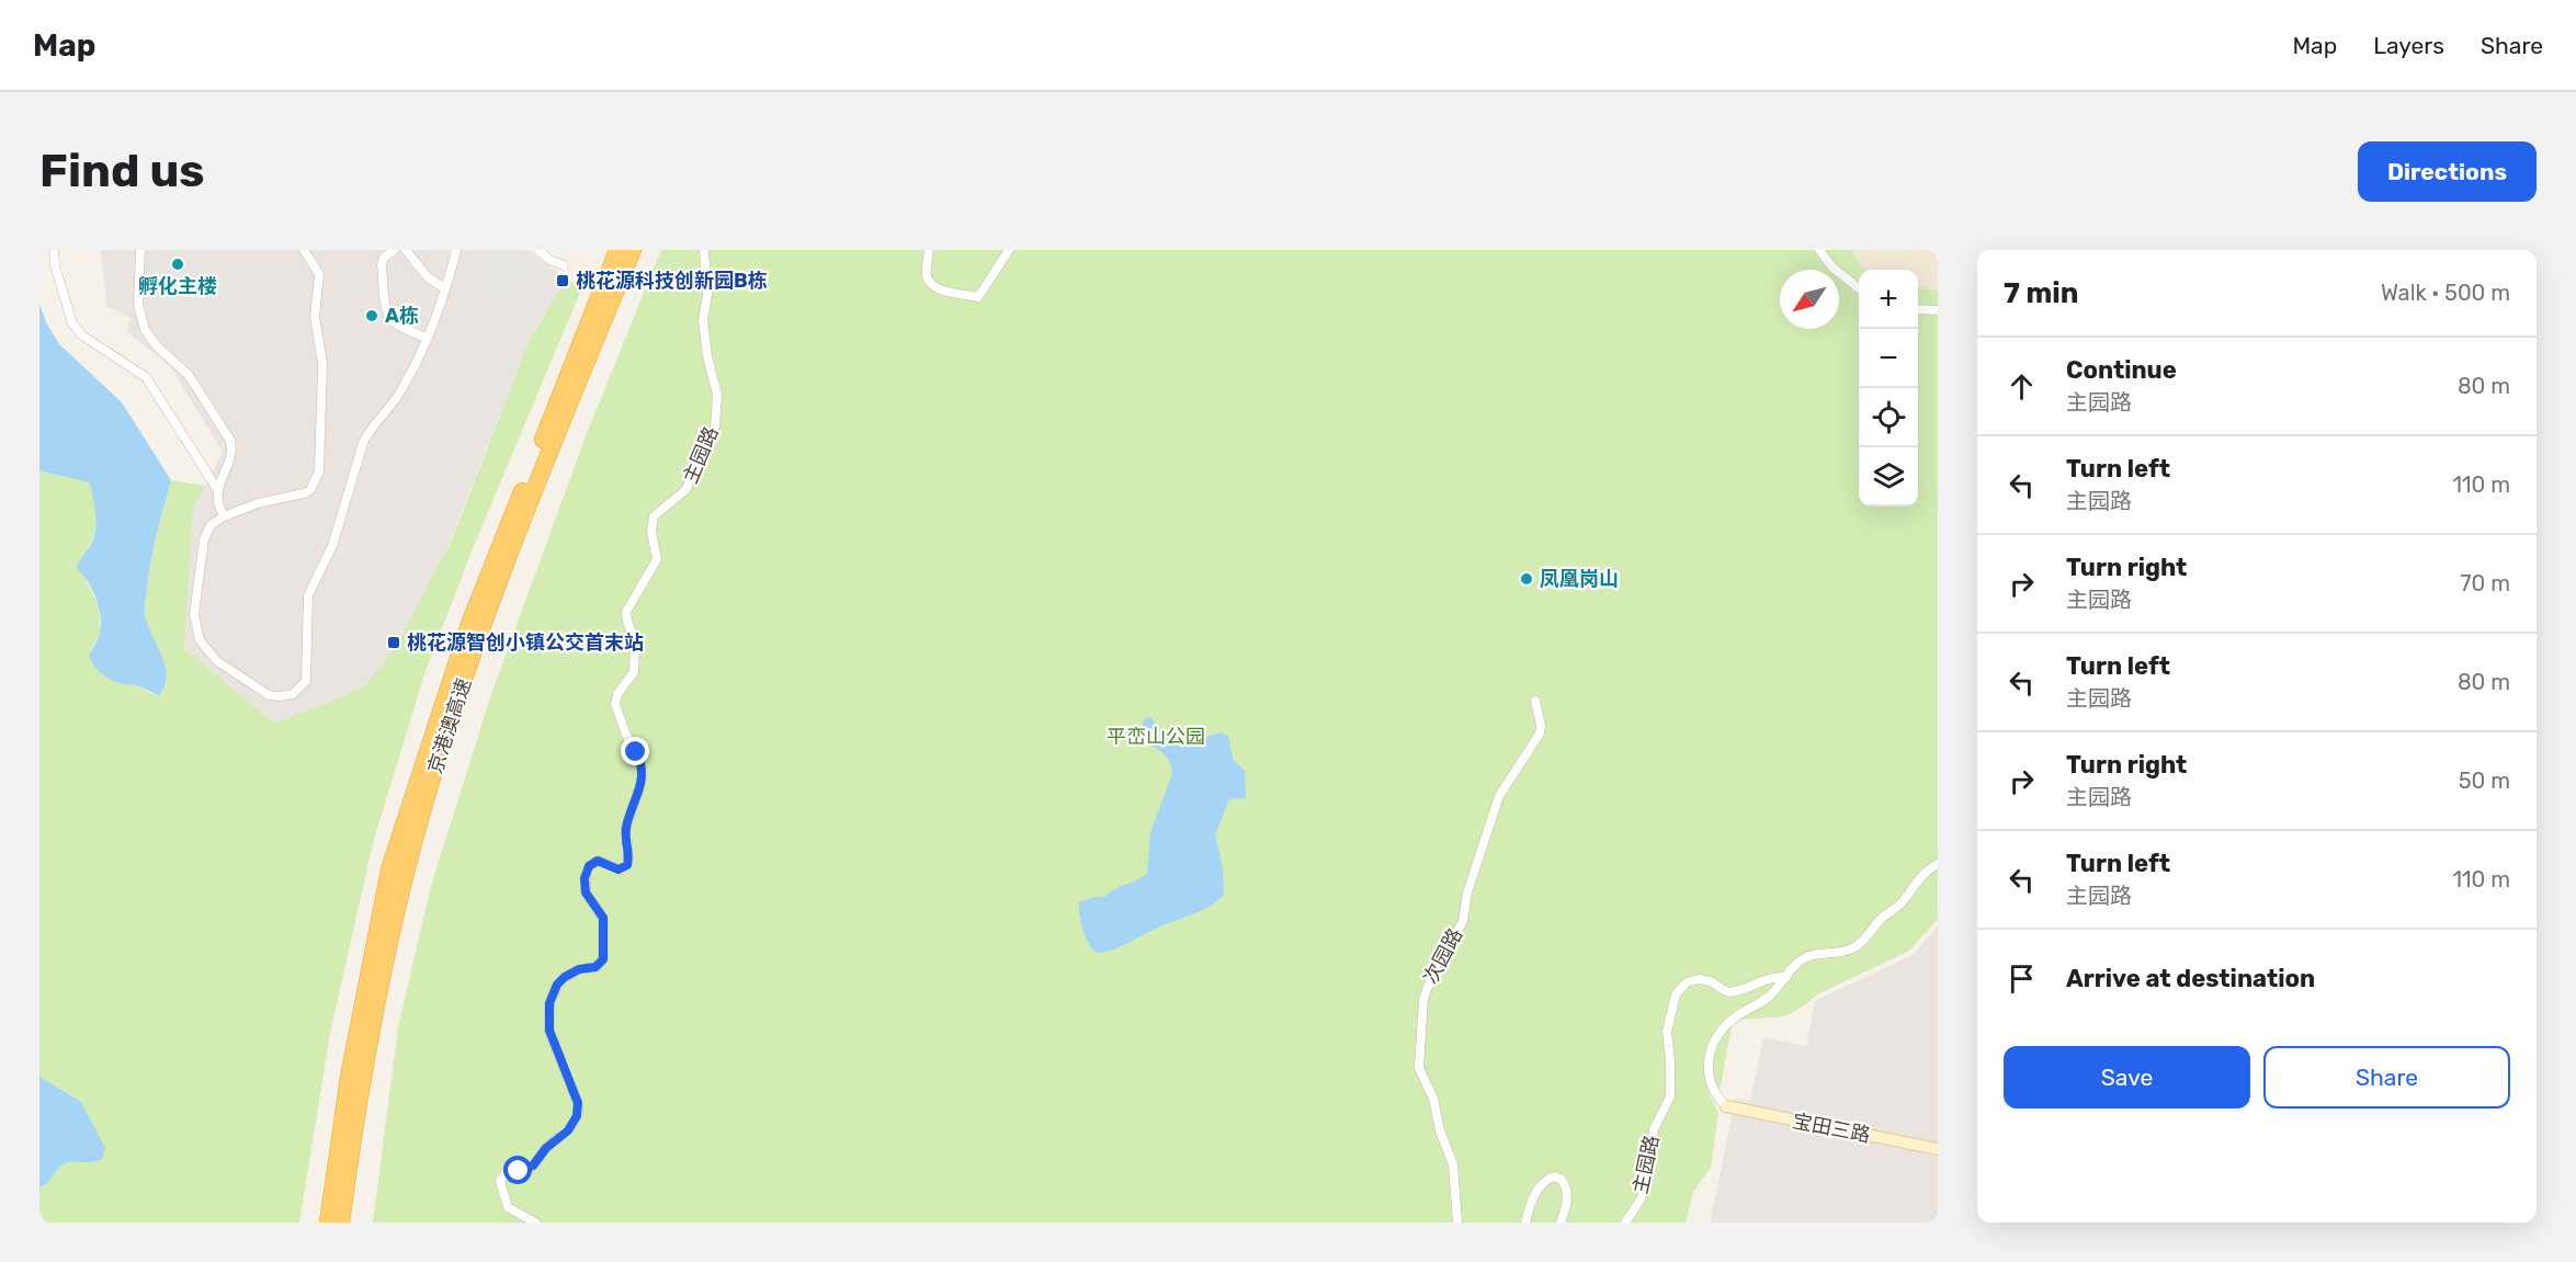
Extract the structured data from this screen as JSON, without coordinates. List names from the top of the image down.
{
  "streets": {
    "highway": ["京港澳高速"],
    "street": ["主园路", "次园路", "宝田三路"]
  },
  "crossings": [
    ["主园路", "宝田三路"]
  ],
  "parks": ["平峦山公园"],
  "places": {
    "other": ["孵化主楼", "A栋", "凤凰岗山"],
    "transit": ["桃花源科技创新园B栋", "桃花源智创小镇公交首末站"]
  },
  "north": "bottom left",
  "page": {
    "header": "Map",
    "nav": ["Map", "Layers", "Share"],
    "buttons": [
      "Directions",
      ["Save", "Share"]
    ],
    "title": "Find us",
    "heading": ["7 min", "Walk · 500 m"],
    "map_buttons": ["+", "−"],
    "list": [
      ["Continue", "主园路", "80 m"],
      ["Turn left", "主园路", "110 m"],
      ["Turn right", "主园路", "70 m"],
      ["Turn left", "主园路", "80 m"],
      ["Turn right", "主园路", "50 m"],
      ["Turn left", "主园路", "110 m"],
      "Arrive at destination"
    ]
  }
}
